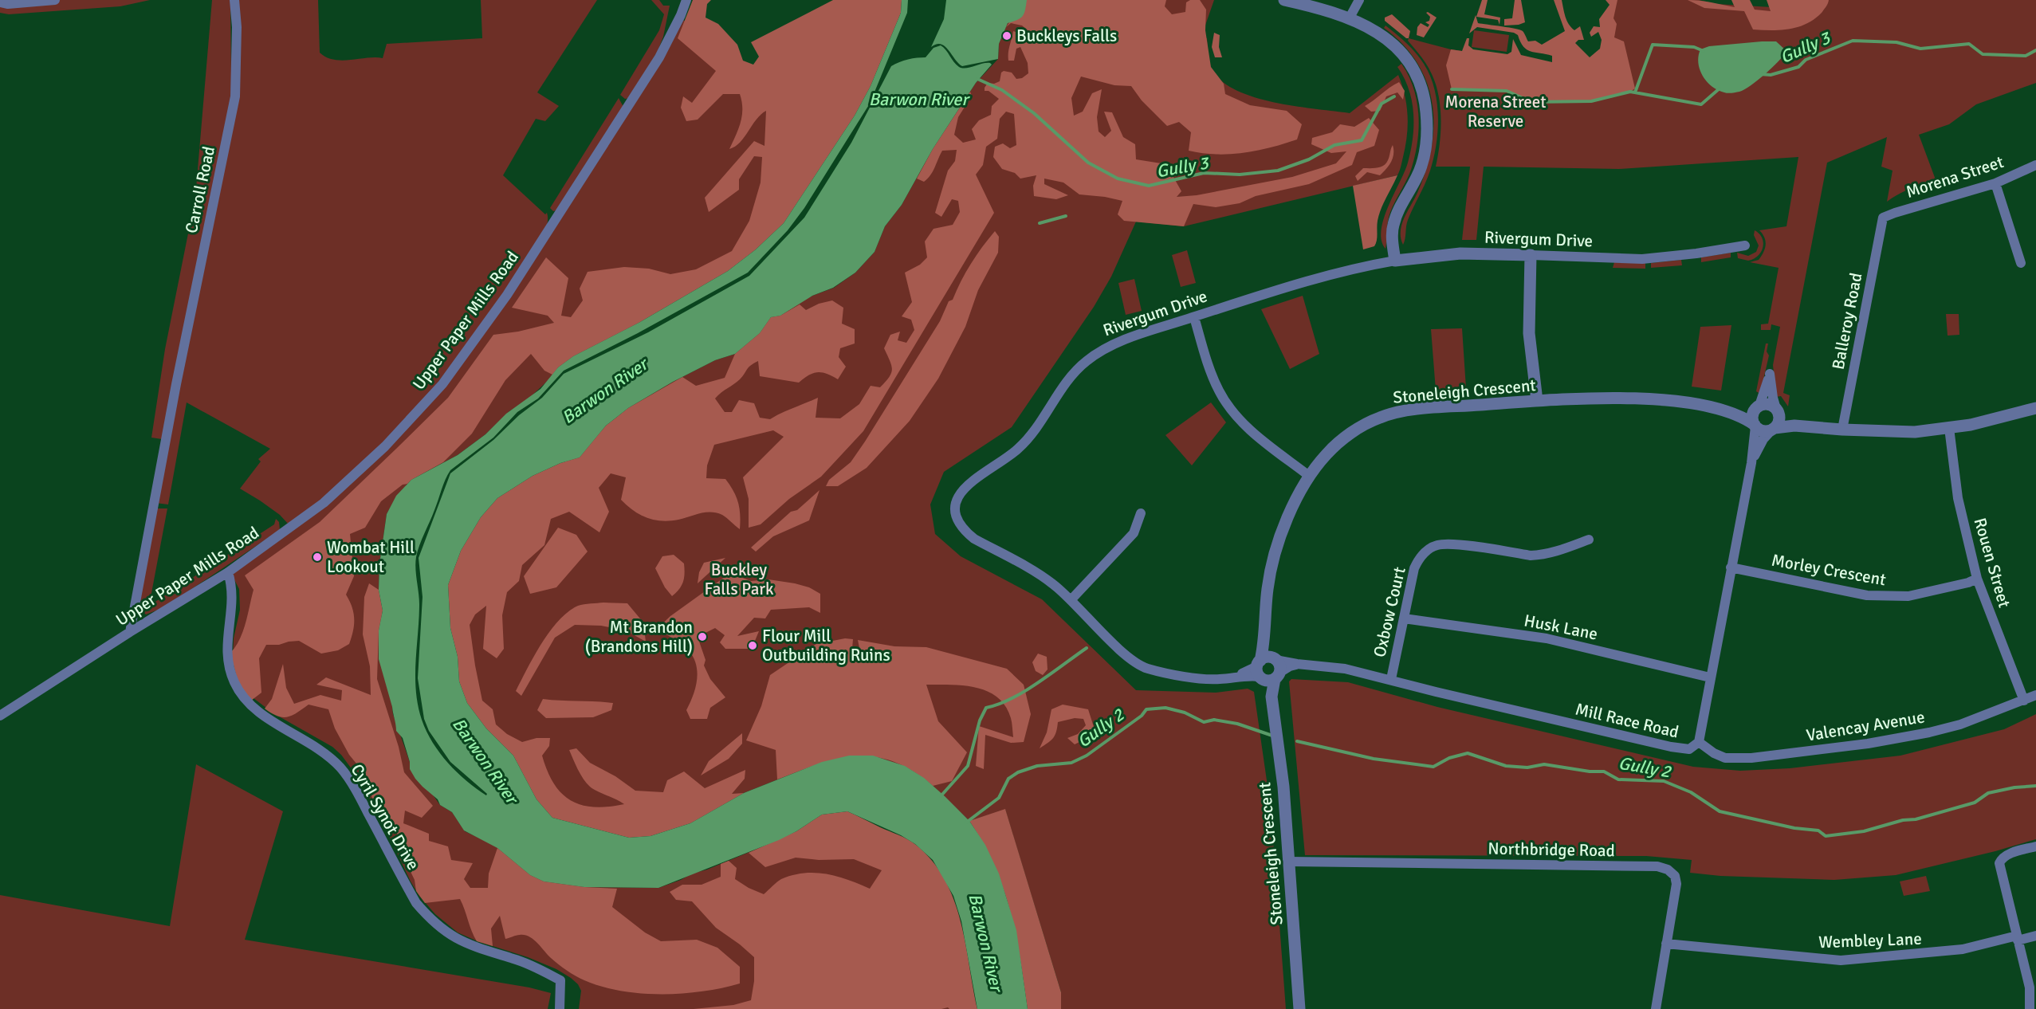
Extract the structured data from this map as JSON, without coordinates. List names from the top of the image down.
{
  "streets": {
    "street": [
      "Morena Street",
      "Carroll Road",
      "Rivergum Drive",
      "Upper Paper Mills Road",
      "Balleroy Road",
      "Stoneleigh Crescent",
      "Rouen Street",
      "Morley Crescent",
      "Oxbow Court",
      "Husk Lane",
      "Mill Race Road",
      "Valencay Avenue",
      "Cyril Synot Drive",
      "Northbridge Road",
      "Wembley Lane"
    ]
  },
  "crossings": [
    ["Morena Street", "Balleroy Road"],
    ["Carroll Road", "Upper Paper Mills Road"],
    ["Rivergum Drive", "Stoneleigh Crescent"],
    ["Rivergum Drive", "Mill Race Road"],
    ["Upper Paper Mills Road", "Cyril Synot Drive"],
    ["Balleroy Road", "Stoneleigh Crescent"],
    ["Stoneleigh Crescent", "Rouen Street"],
    ["Stoneleigh Crescent", "Mill Race Road"],
    ["Stoneleigh Crescent", "Northbridge Road"],
    ["Rouen Street", "Morley Crescent"],
    ["Rouen Street", "Valencay Avenue"],
    ["Morley Crescent", "Mill Race Road"],
    ["Oxbow Court", "Husk Lane"],
    ["Oxbow Court", "Mill Race Road"],
    ["Husk Lane", "Mill Race Road"],
    ["Mill Race Road", "Valencay Avenue"],
    ["Northbridge Road", "Wembley Lane"]
  ],
  "water": ["Gully 3", "Barwon River", "Gully 2"],
  "parks": ["Morena Street Reserve", "Buckley Falls Park"],
  "places": [
    "Buckleys Falls",
    "Wombat Hill Lookout",
    "Mt Brandon (Brandons Hill)",
    "Flour Mill Outbuilding Ruins"
  ]
}
